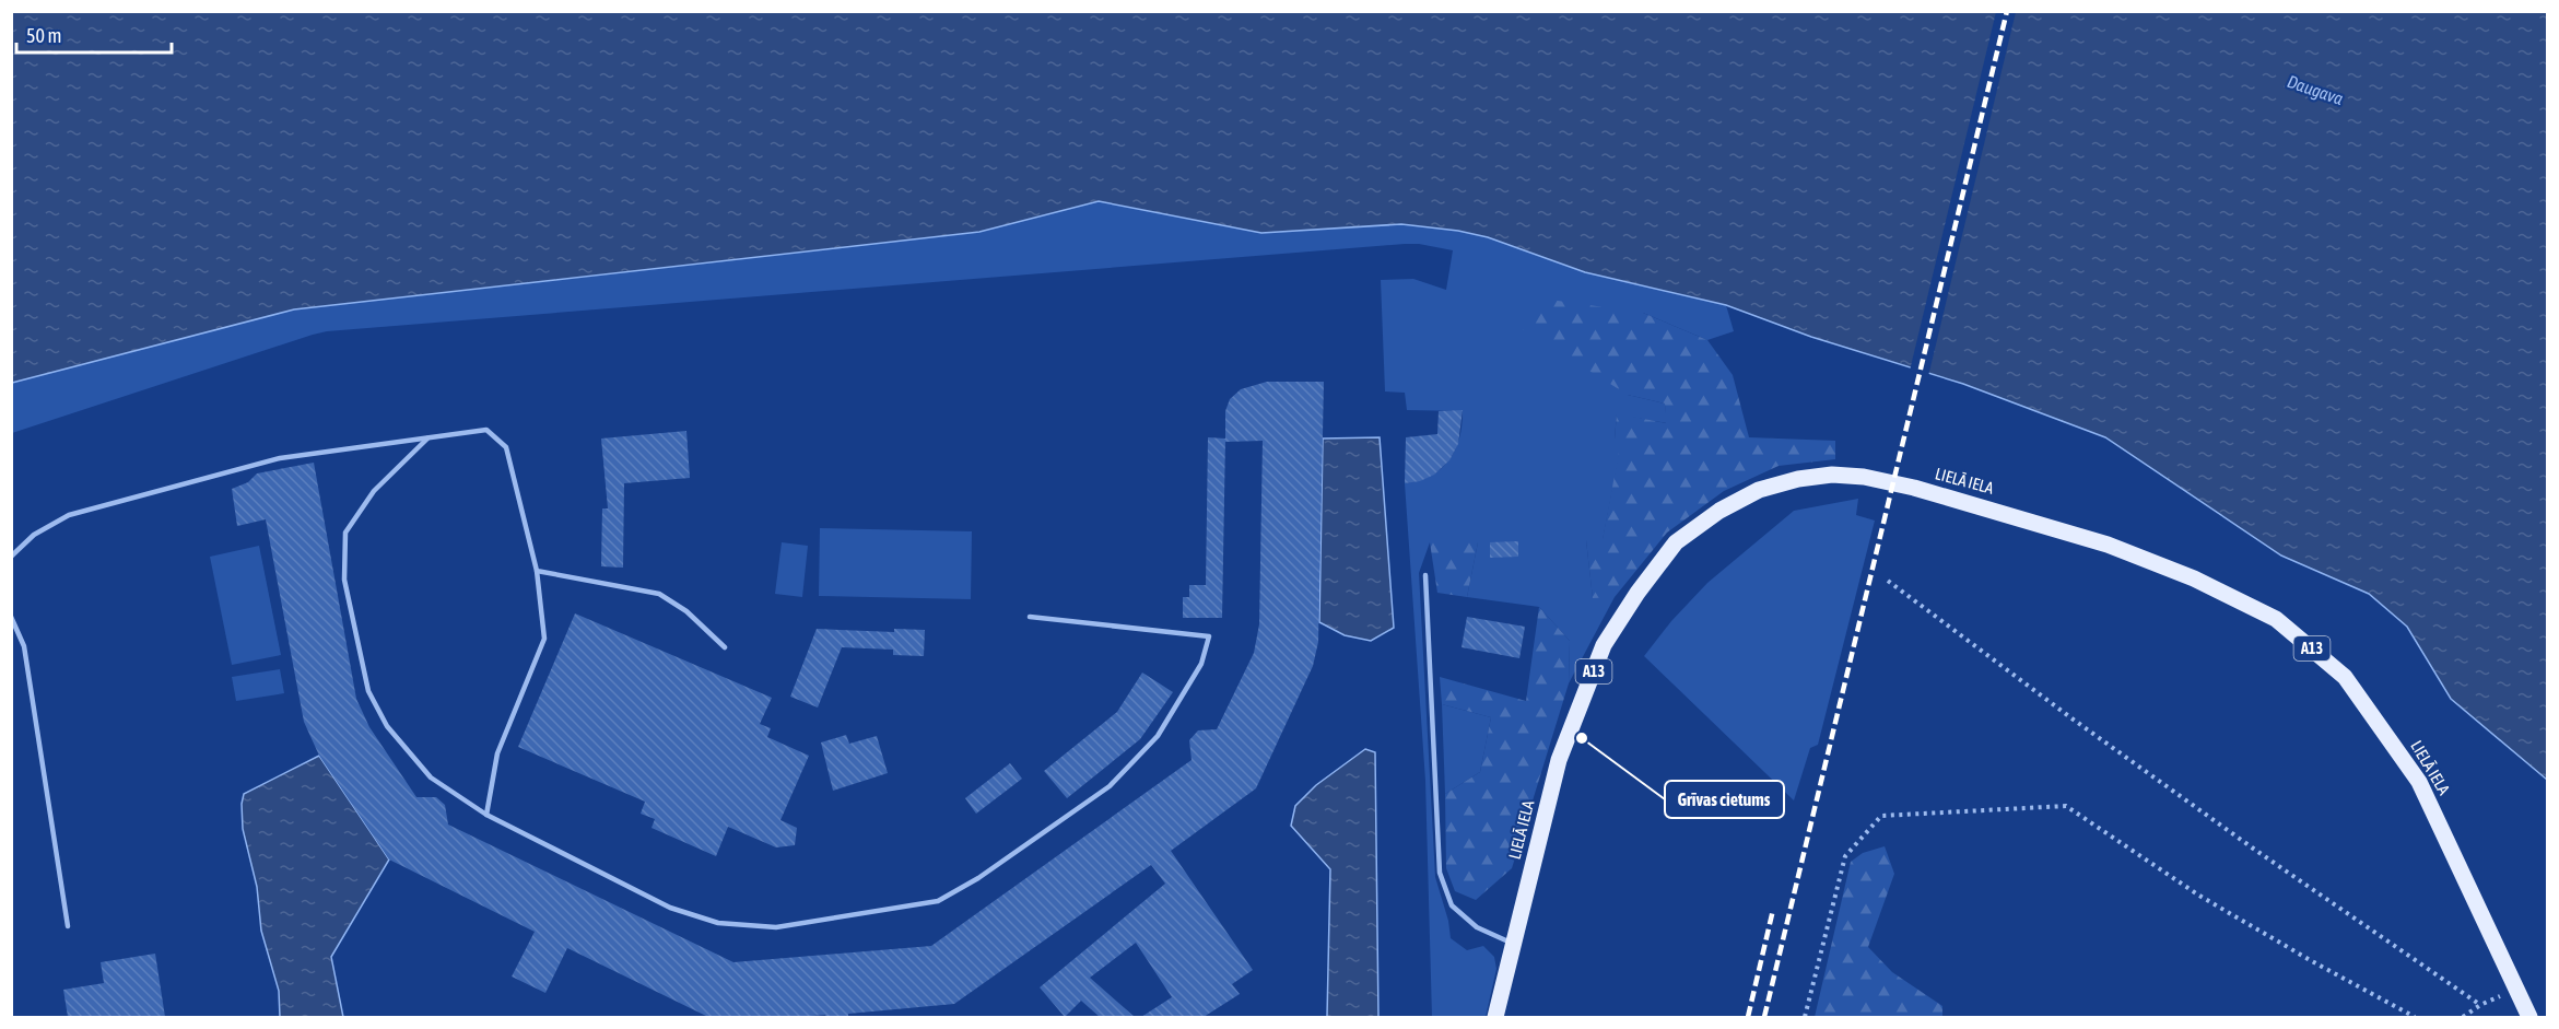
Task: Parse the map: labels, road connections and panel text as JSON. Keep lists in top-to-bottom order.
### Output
{
  "streets": {
    "main road": ["LIELĀ IELA", "A13"]
  },
  "water": ["Daugava"],
  "places": ["Grīvas cietums"],
  "scale_bar": "50 m"
}
